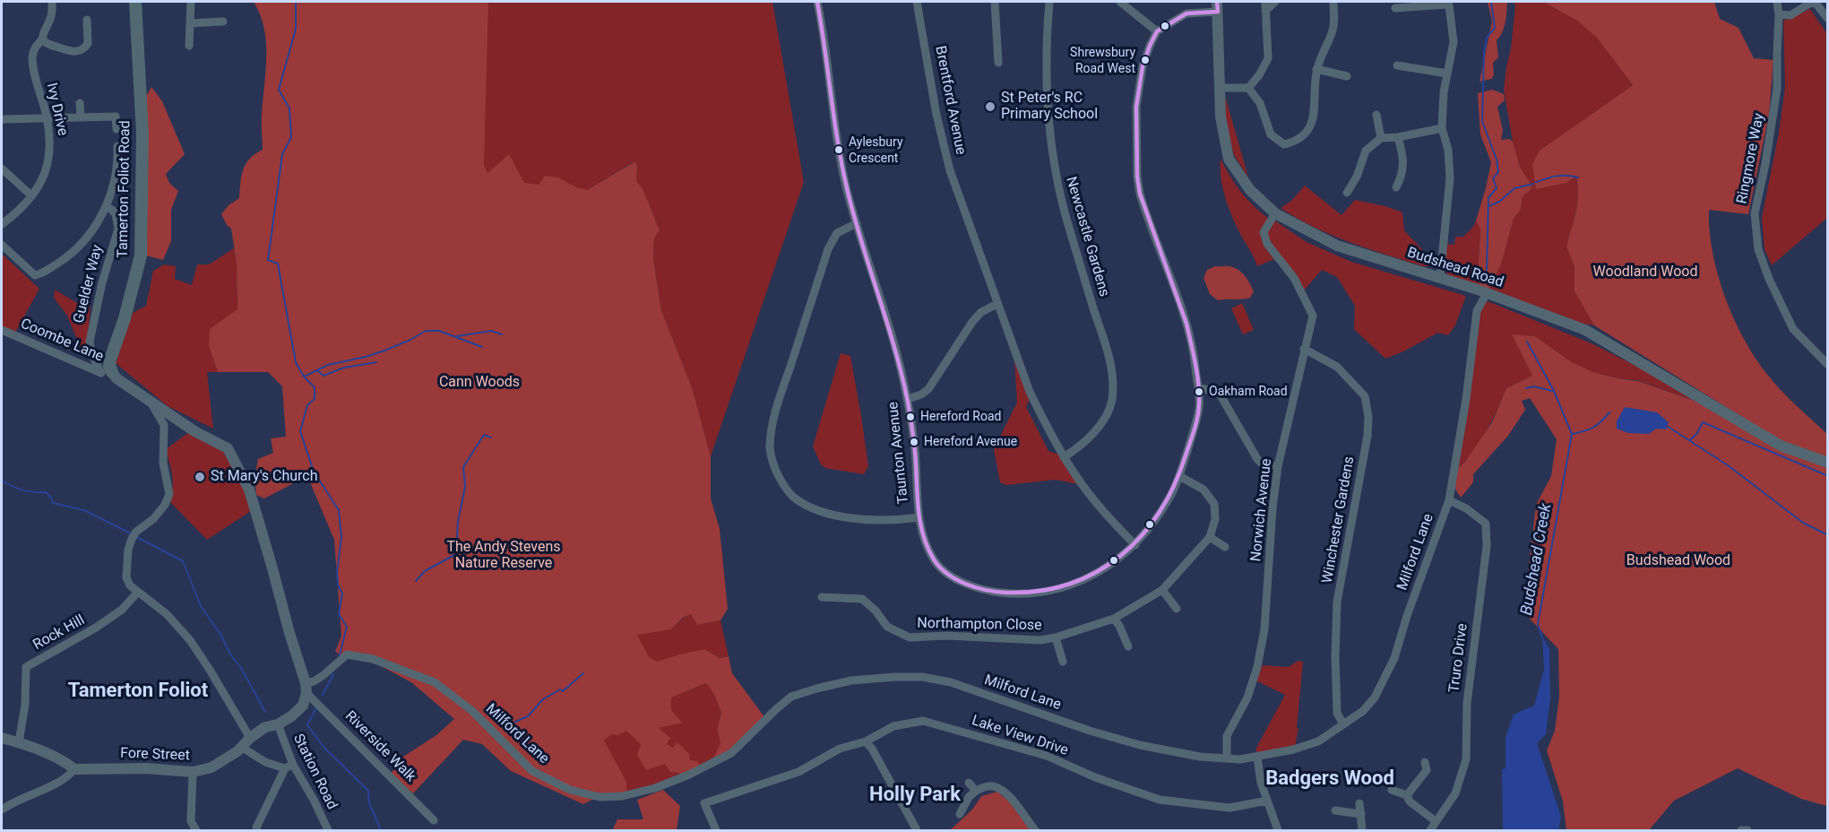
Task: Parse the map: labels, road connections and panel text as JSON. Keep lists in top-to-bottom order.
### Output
{
  "streets": {
    "main road": ["Tamerton Foliot Road"],
    "street": [
      "Brentford Avenue",
      "Ivy Drive",
      "Ringmore Way",
      "Newcastle Gardens",
      "Budshead Road",
      "Guelder Way",
      "Coombe Lane",
      "Taunton Avenue",
      "Norwich Avenue",
      "Winchester Gardens",
      "Milford Lane",
      "Northampton Close",
      "Rock Hill",
      "Truro Drive",
      "Lake View Drive",
      "Riverside Walk",
      "Fore Street",
      "Station Road"
    ]
  },
  "crossings": [
    ["Brentford Avenue", "Newcastle Gardens"],
    ["Brentford Avenue", "Taunton Avenue"],
    ["Tamerton Foliot Road", "Guelder Way"],
    ["Tamerton Foliot Road", "Coombe Lane"],
    ["Budshead Road", "Norwich Avenue"],
    ["Budshead Road", "Milford Lane"],
    ["Guelder Way", "Coombe Lane"],
    ["Norwich Avenue", "Winchester Gardens"],
    ["Norwich Avenue", "Milford Lane"],
    ["Winchester Gardens", "Milford Lane"],
    ["Milford Lane", "Truro Drive"],
    ["Milford Lane", "Riverside Walk"],
    ["Milford Lane", "Fore Street"],
    ["Riverside Walk", "Fore Street"],
    ["Fore Street", "Station Road"]
  ],
  "districts": ["Tamerton Foliot", "Badgers Wood", "Holly Park"],
  "water": ["Budshead Creek"],
  "parks": [
    "Woodland Wood",
    "Cann Woods",
    "The Andy Stevens Nature Reserve",
    "Budshead Wood"
  ],
  "places": [
    "Shrewsbury Road West",
    "St Peter's RC Primary School",
    "Aylesbury Crescent",
    "Oakham Road",
    "Hereford Road",
    "Hereford Avenue",
    "St Mary's Church"
  ]
}
